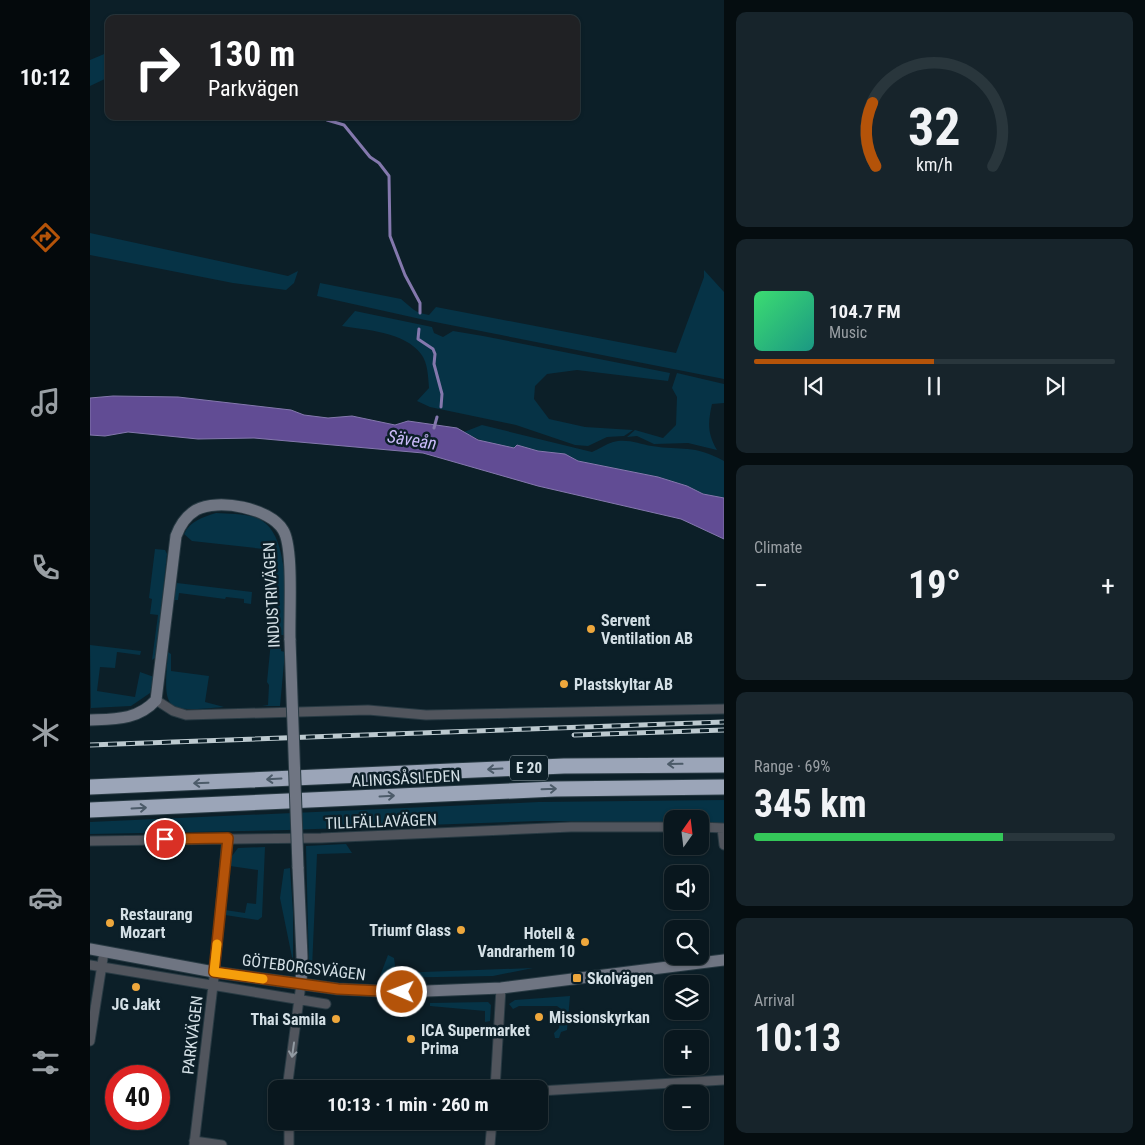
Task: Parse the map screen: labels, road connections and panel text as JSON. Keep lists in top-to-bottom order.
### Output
{
  "streets": {
    "highway": ["E 20", "ALINGSÅSLEDEN"],
    "street": [
      "INDUSTRIVÄGEN",
      "TILLFÄLLAVÄGEN",
      "GÖTEBORGSVÄGEN",
      "PARKVÄGEN"
    ]
  },
  "crossings": [
    ["INDUSTRIVÄGEN", "GÖTEBORGSVÄGEN"],
    ["TILLFÄLLAVÄGEN", "PARKVÄGEN"],
    ["GÖTEBORGSVÄGEN", "PARKVÄGEN"]
  ],
  "water": ["Säveån"],
  "places": {
    "other": [
      "Servent Ventilation AB",
      "Plastskyltar AB",
      "Restaurang Mozart",
      "Triumf Glass",
      "Hotell & Vandrarhem 10",
      "JG Jakt",
      "Missionskyrkan",
      "Thai Samila",
      "ICA Supermarket Prima"
    ],
    "transit": ["Skolvägen"]
  },
  "north": "top",
  "page": {
    "tabs": "10:12",
    "turn": ["130 m", "Parkvägen"],
    "song": ["104.7 FM", "Music"],
    "tile": [
      "Climate",
      ["Range · 69%", "345 km"],
      ["Arrival", "10:13"]
    ],
    "heat": ["−", "19°", "+"],
    "map_buttons": ["+", "−"],
    "limit": "40",
    "trip": "10:13 · 1 min · 260 m",
    "gauge": ["32", "km/h"]
  }
}
